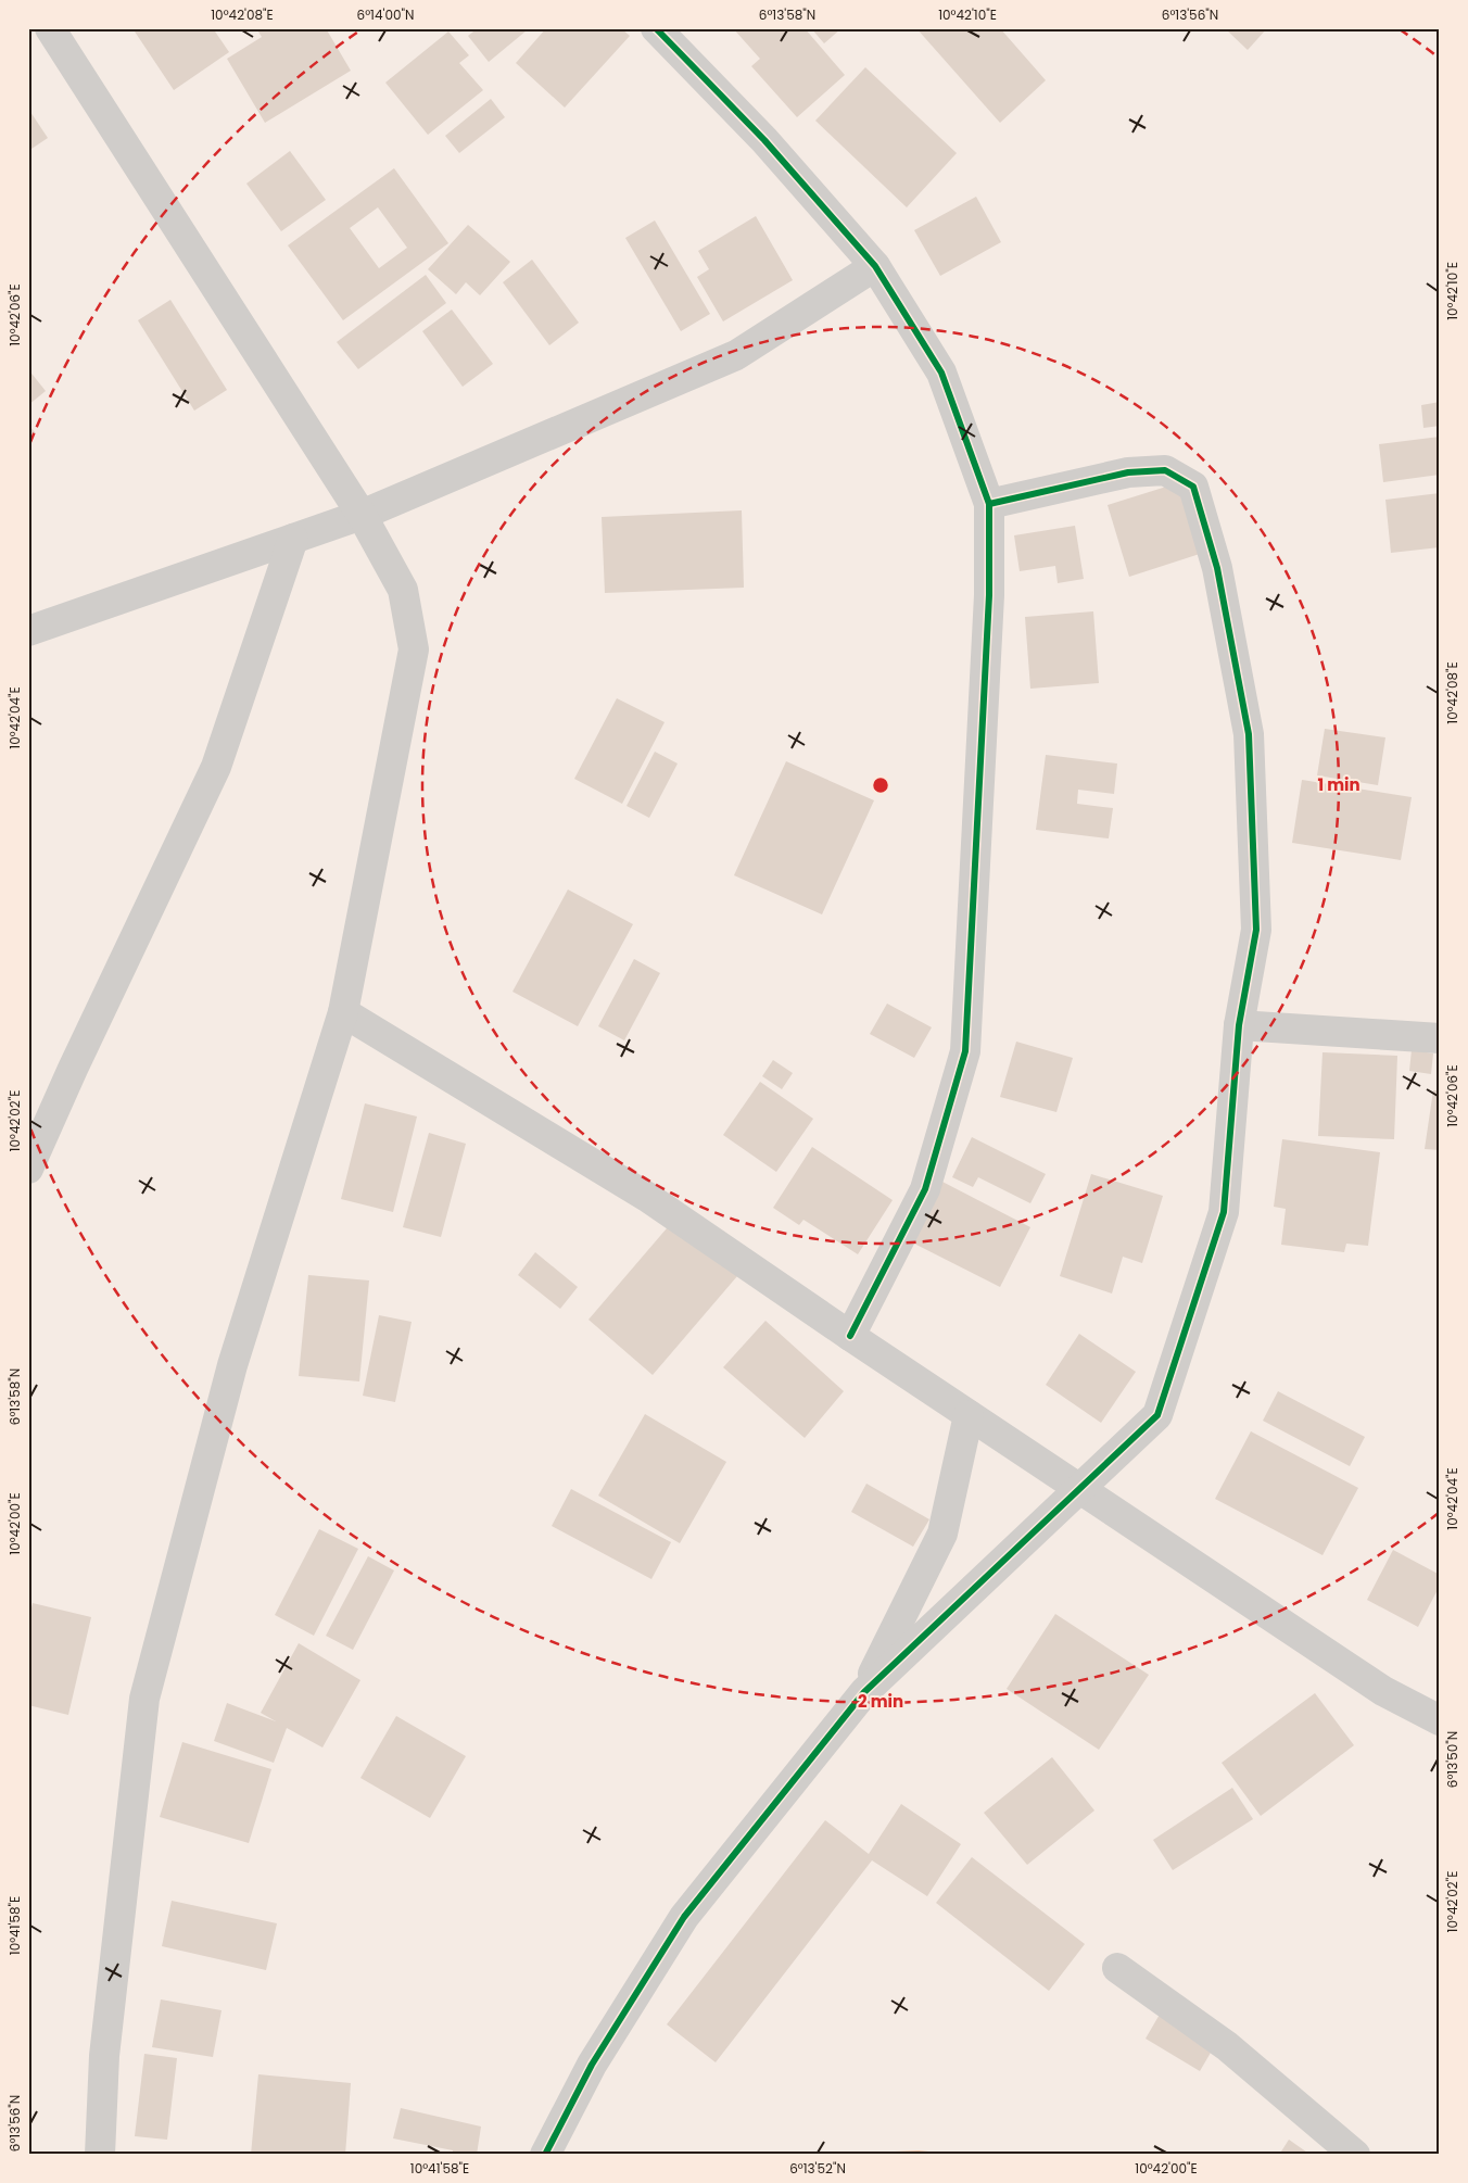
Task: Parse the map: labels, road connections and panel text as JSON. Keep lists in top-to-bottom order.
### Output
{
  "coordinates": [
    "10°42'08\"E",
    "6°14'00\"N",
    "6°13'58\"N",
    "10°42'10\"E",
    "6°13'56\"N",
    "10°42'06\"E",
    "10°42'04\"E",
    "10°42'02\"E",
    "10°42'00\"E",
    "6°13'50\"N",
    "10°41'58\"E",
    "6°13'52\"N"
  ],
  "rings": ["1 min", "2 min"]
}
